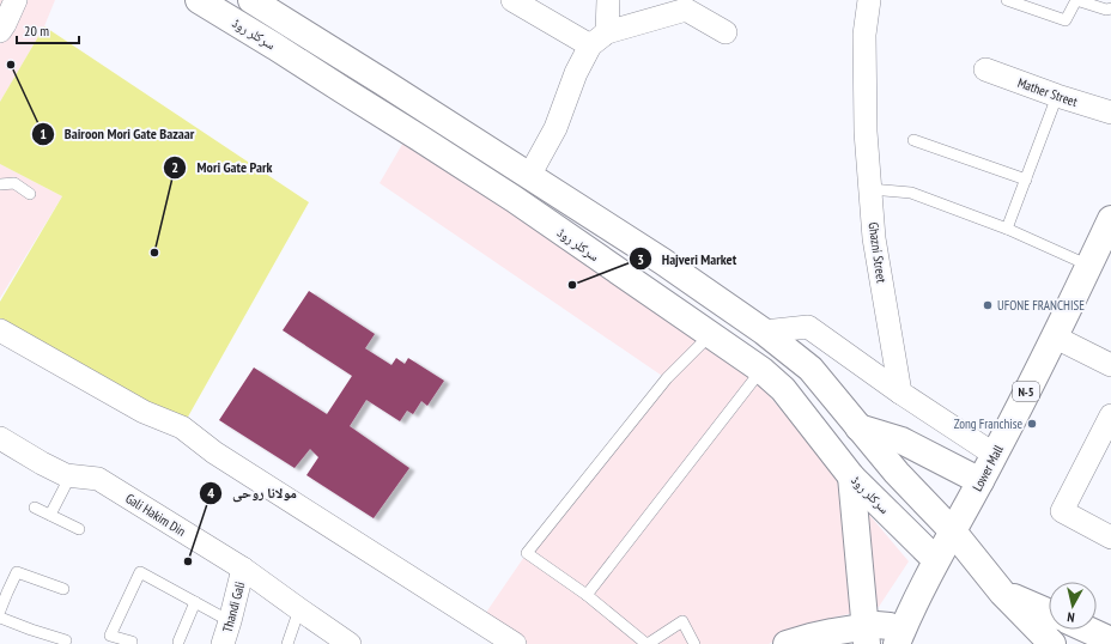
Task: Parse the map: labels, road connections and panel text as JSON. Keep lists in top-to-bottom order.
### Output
{
  "streets": {
    "main road": ["سرکلر روڈ", "N-5", "Lower Mall"],
    "street": [
      "Mather Street",
      "Ghazni Street",
      "Gali Hakim Din",
      "Thandi Gali"
    ]
  },
  "crossings": [
    ["سرکلر روڈ", "N-5"],
    ["سرکلر روڈ", "Lower Mall"],
    ["N-5", "Lower Mall"],
    ["Gali Hakim Din", "Thandi Gali"]
  ],
  "places": [
    "Bairoon Mori Gate Bazaar",
    "Mori Gate Park",
    "Hajveri Market",
    "UFONE FRANCHISE",
    "Zong Franchise",
    "مولانا روحی"
  ],
  "scale_bar": "20 m",
  "north": "bottom"
}
